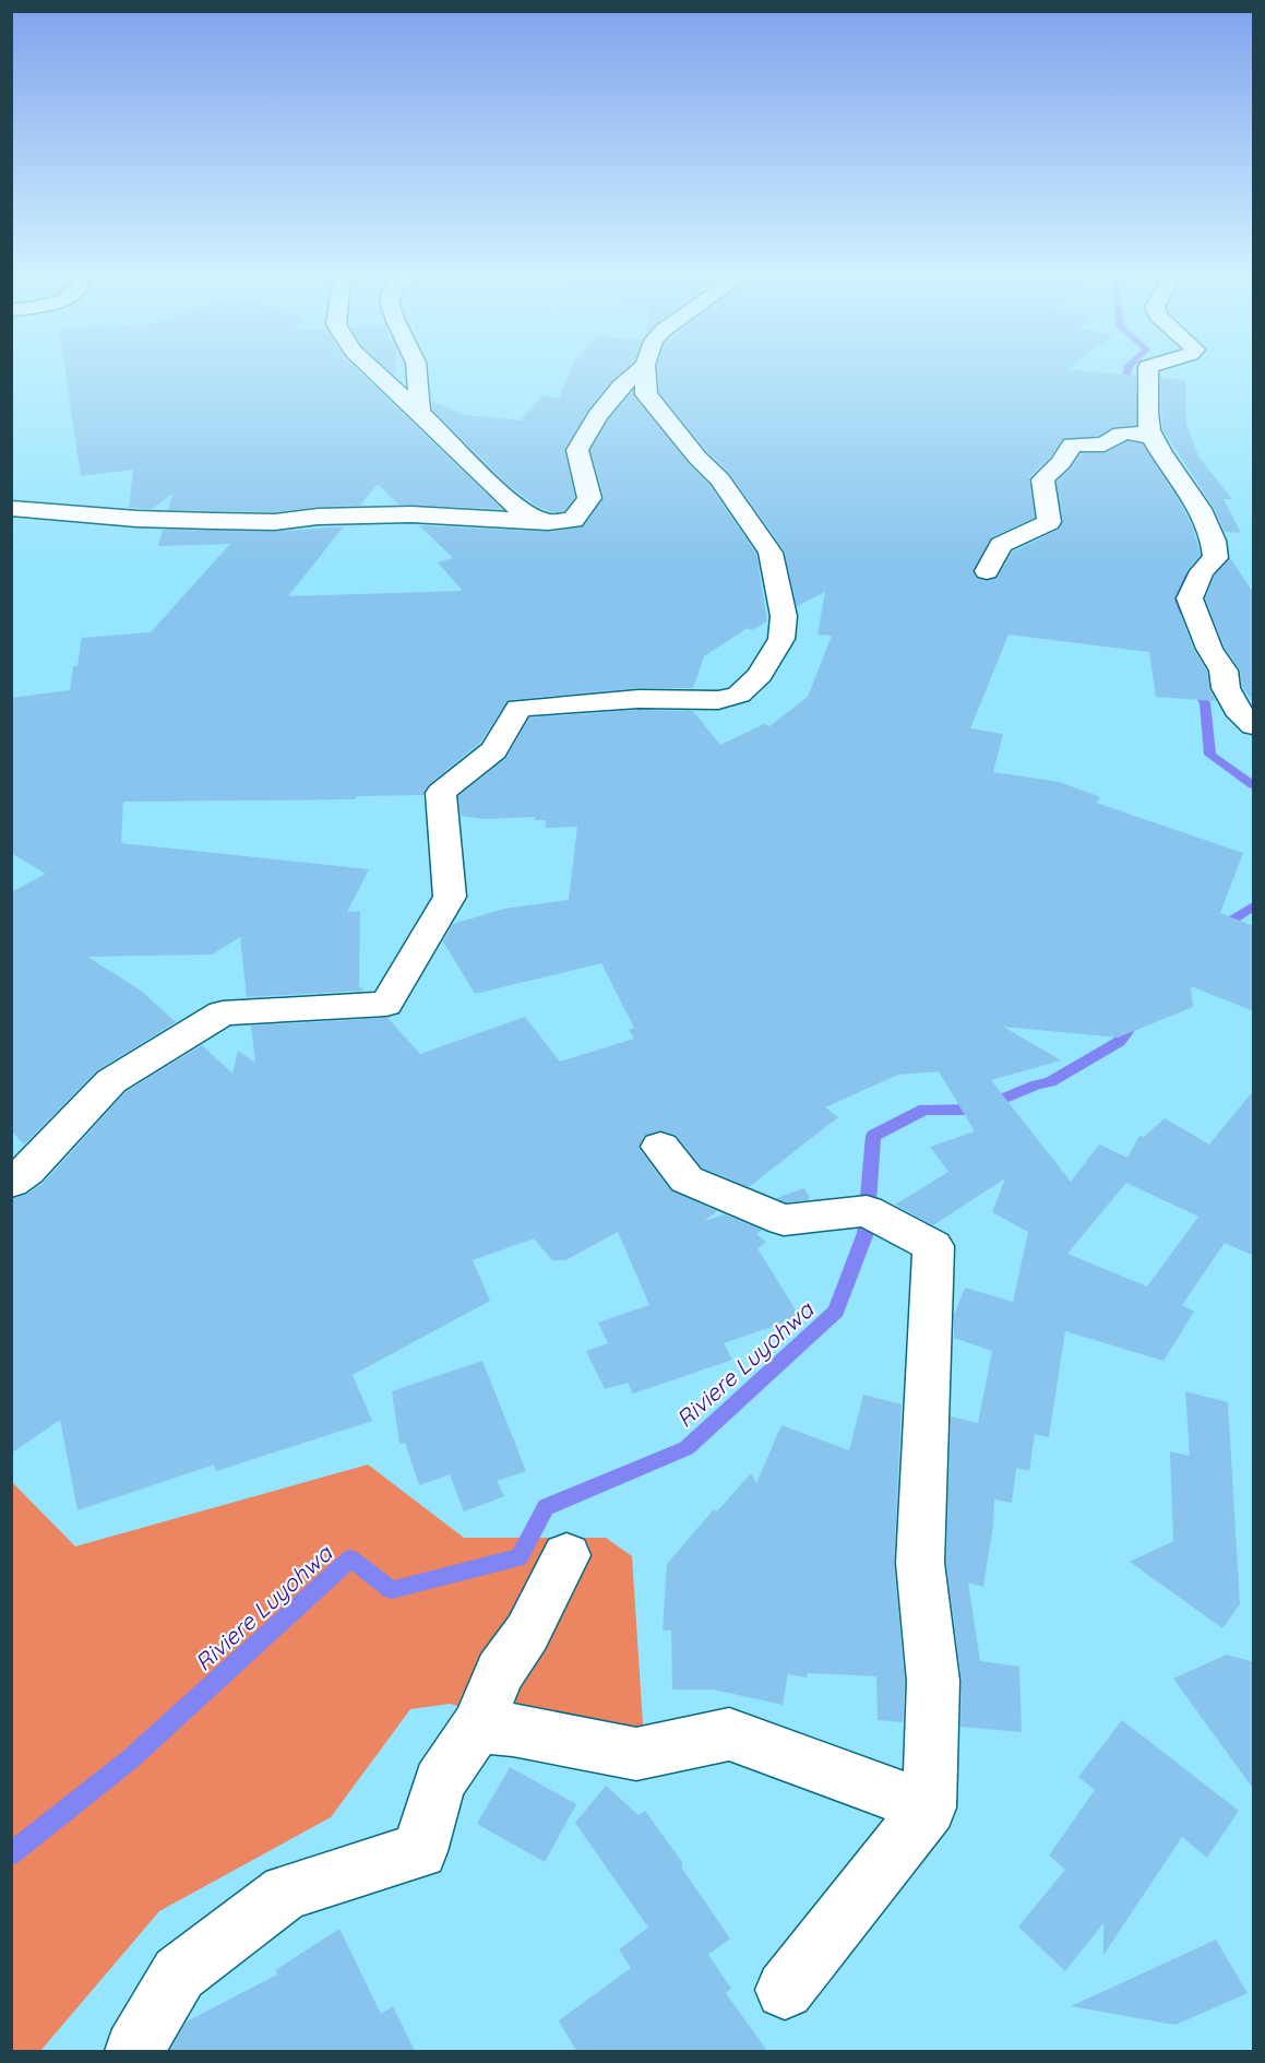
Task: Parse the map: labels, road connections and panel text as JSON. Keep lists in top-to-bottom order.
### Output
{
  "water": ["Riviere Luyohwa"]
}
